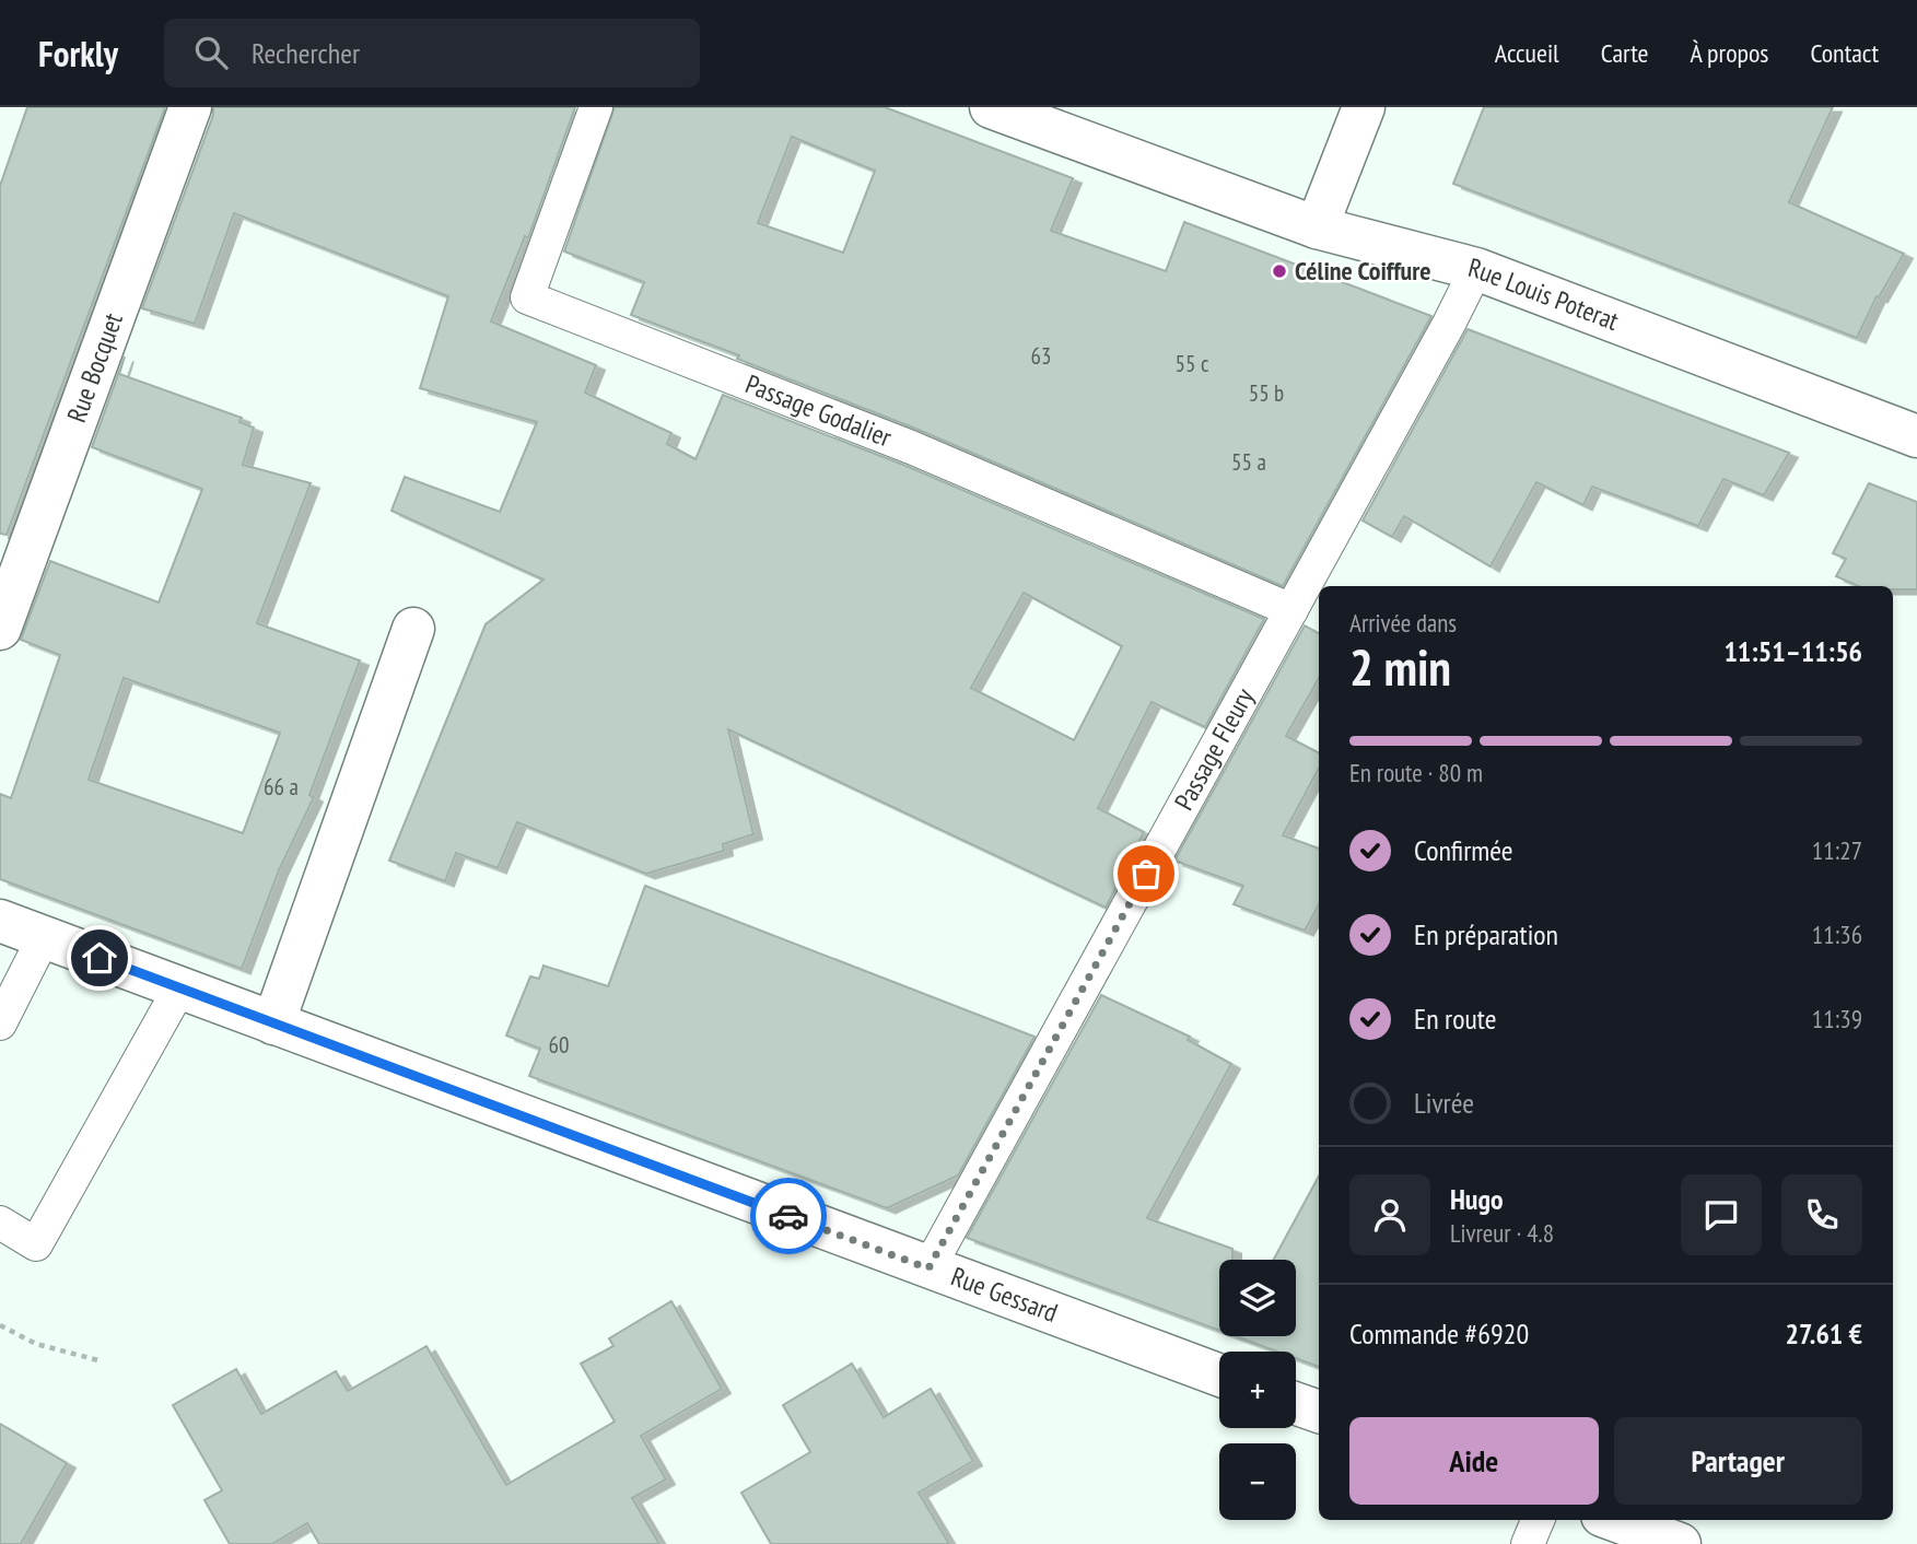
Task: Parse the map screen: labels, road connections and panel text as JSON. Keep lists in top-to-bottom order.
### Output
{
  "streets": {
    "street": ["Rue Louis Poterat", "Rue Bocquet", "Rue Gessard"],
    "lane": ["Passage Godalier", "Passage Fleury"]
  },
  "crossings": [
    ["Rue Louis Poterat", "Passage Fleury"],
    ["Passage Godalier", "Passage Fleury"],
    ["Passage Fleury", "Rue Gessard"]
  ],
  "places": ["Céline Coiffure"],
  "house_numbers": [
    "63",
    "55 c",
    "55 b",
    "55 a",
    "66 a",
    "60"
  ],
  "page": {
    "header": "Forkly",
    "search": "Rechercher",
    "nav": [
      "Accueil",
      "Carte",
      "À propos",
      "Contact"
    ],
    "heading": ["2 min", "Arrivée dans", "11:51–11:56"],
    "panel": [
      "Hugo",
      "Livreur · 4.8",
      "Commande #6920",
      "27.61 €"
    ],
    "bar": "En route · 80 m",
    "list": [
      ["Confirmée", "11:27"],
      ["En préparation", "11:36"],
      ["En route", "11:39"],
      "Livrée"
    ],
    "map_buttons": ["+", "−"],
    "buttons": ["Aide", "Partager"]
  }
}
